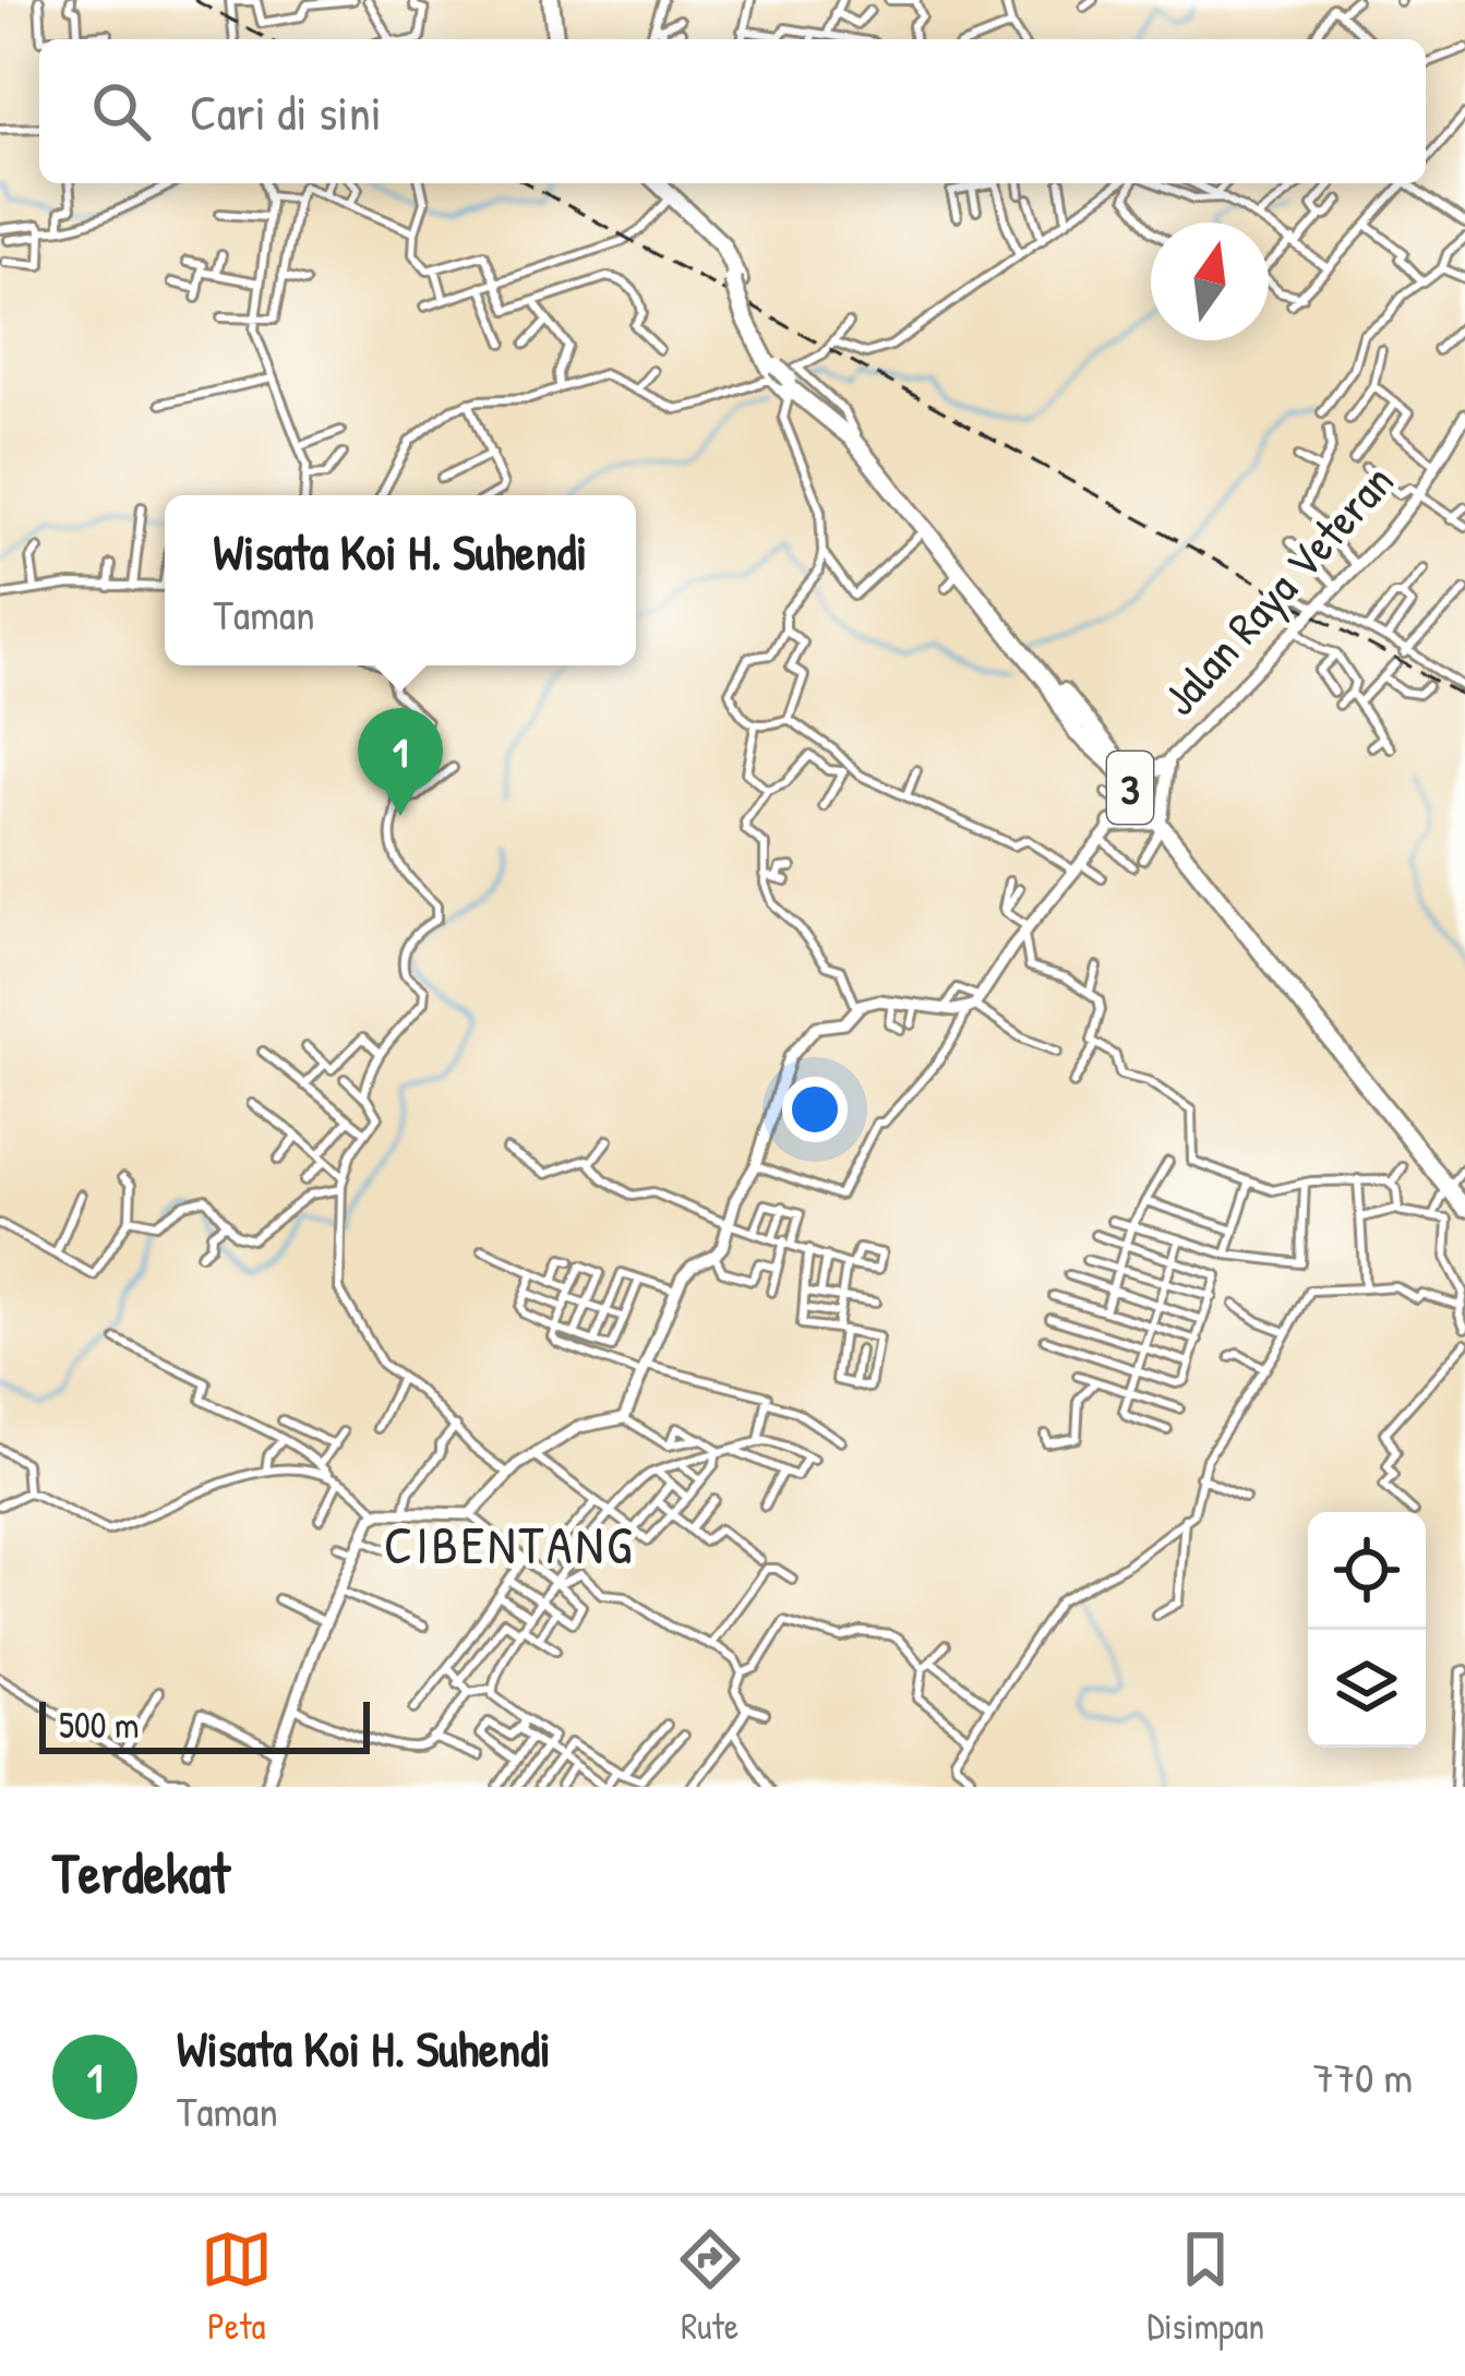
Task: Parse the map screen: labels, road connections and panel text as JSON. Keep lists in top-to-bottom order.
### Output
{
  "streets": {
    "main road": ["3"],
    "street": ["Jalan Raya Veteran"]
  },
  "crossings": [
    ["Jalan Raya Veteran", "3"]
  ],
  "districts": ["CIBENTANG"],
  "scale_bar": "500 m",
  "north": "top",
  "page": {
    "search": "Cari di sini",
    "popup": ["Wisata Koi H. Suhendi", "Taman"],
    "pins": "1",
    "scale": "500 m",
    "heading": "Terdekat",
    "list": [
      {
        "mark": "1",
        "name": "Wisata Koi H. Suhendi",
        "note": "Taman",
        "value": "770 m"
      }
    ],
    "nav": ["Peta", "Rute", "Disimpan"]
  }
}
